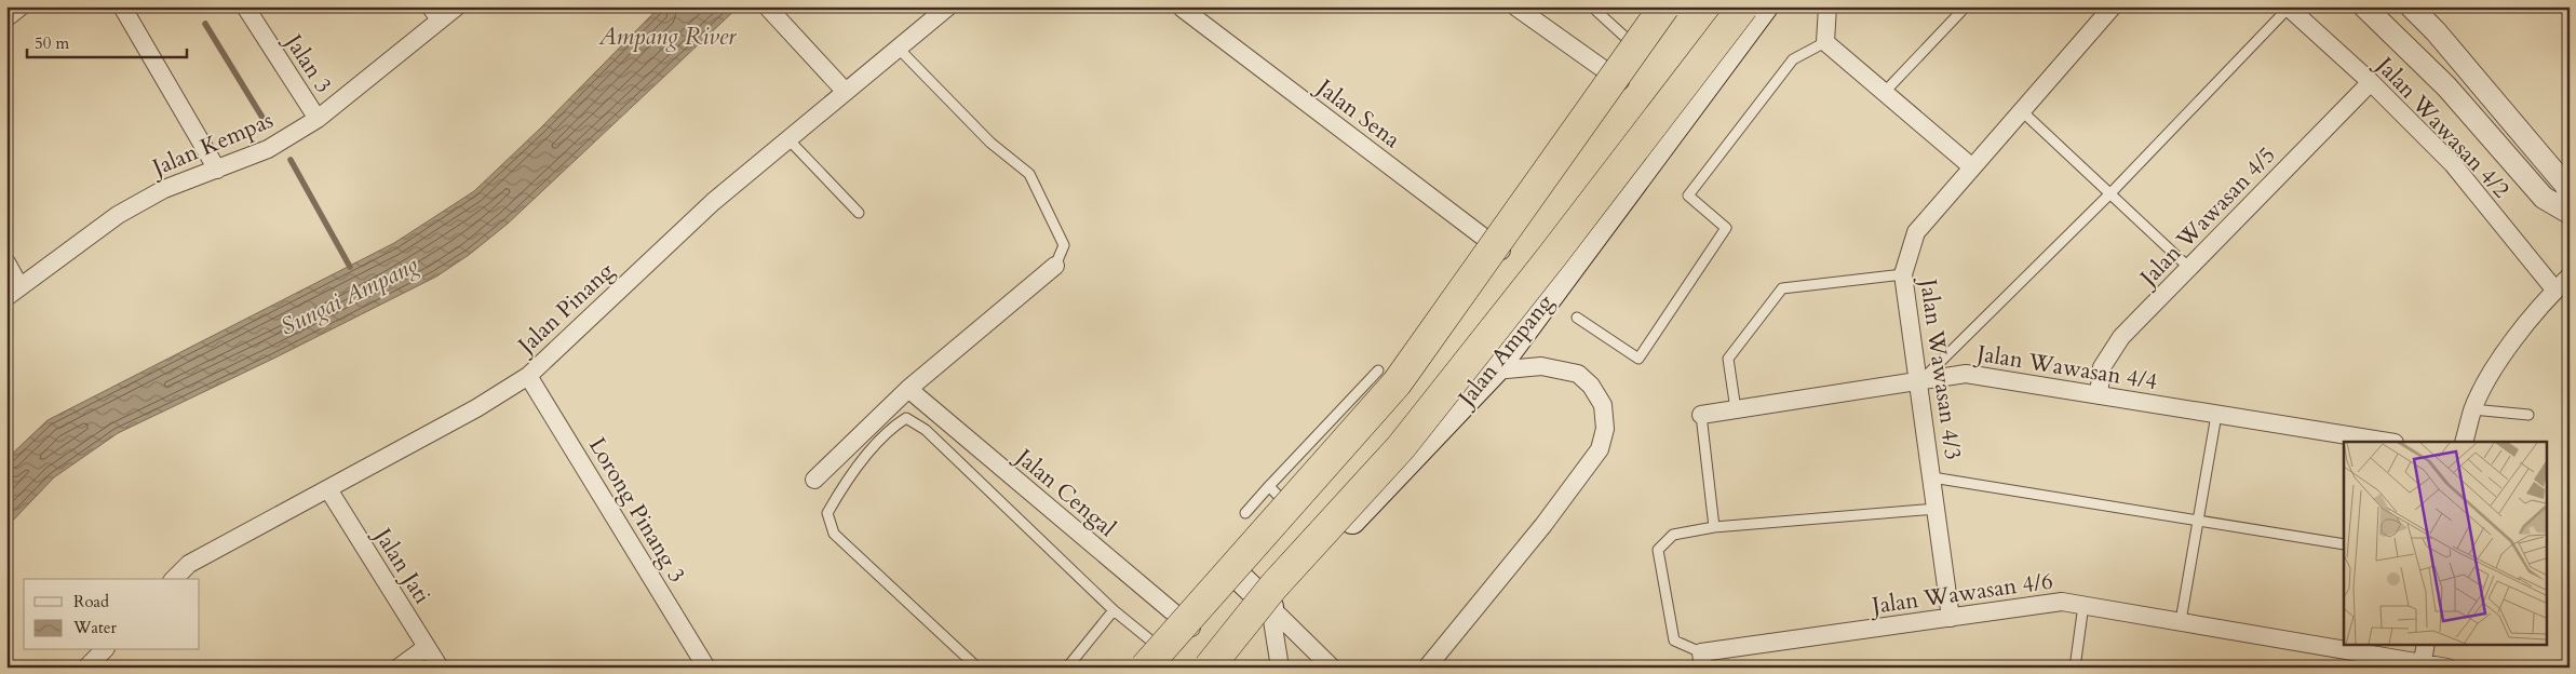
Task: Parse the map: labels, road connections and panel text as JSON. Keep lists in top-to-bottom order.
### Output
{
  "streets": {
    "main road": ["Jalan Ampang"],
    "street": [
      "Jalan 3",
      "Jalan Sena",
      "Jalan Wawasan 4/2",
      "Jalan Kempas",
      "Jalan Wawasan 4/5",
      "Jalan Pinang",
      "Jalan Wawasan 4/4",
      "Jalan Wawasan 4/3",
      "Jalan Cengal",
      "Lorong Pinang 3",
      "Jalan Jati",
      "Jalan Wawasan 4/6"
    ]
  },
  "crossings": [
    ["Jalan 3", "Jalan Kempas"],
    ["Jalan Wawasan 4/2", "Jalan Wawasan 4/5"],
    ["Jalan Wawasan 4/5", "Jalan Wawasan 4/4"],
    ["Jalan Pinang", "Lorong Pinang 3"],
    ["Jalan Pinang", "Jalan Jati"],
    ["Jalan Wawasan 4/4", "Jalan Wawasan 4/3"],
    ["Jalan Wawasan 4/3", "Jalan Wawasan 4/6"]
  ],
  "water": ["Ampang River", "Sungai Ampang"],
  "legend": ["Road", "Water"],
  "scale_bar": "50 m"
}
